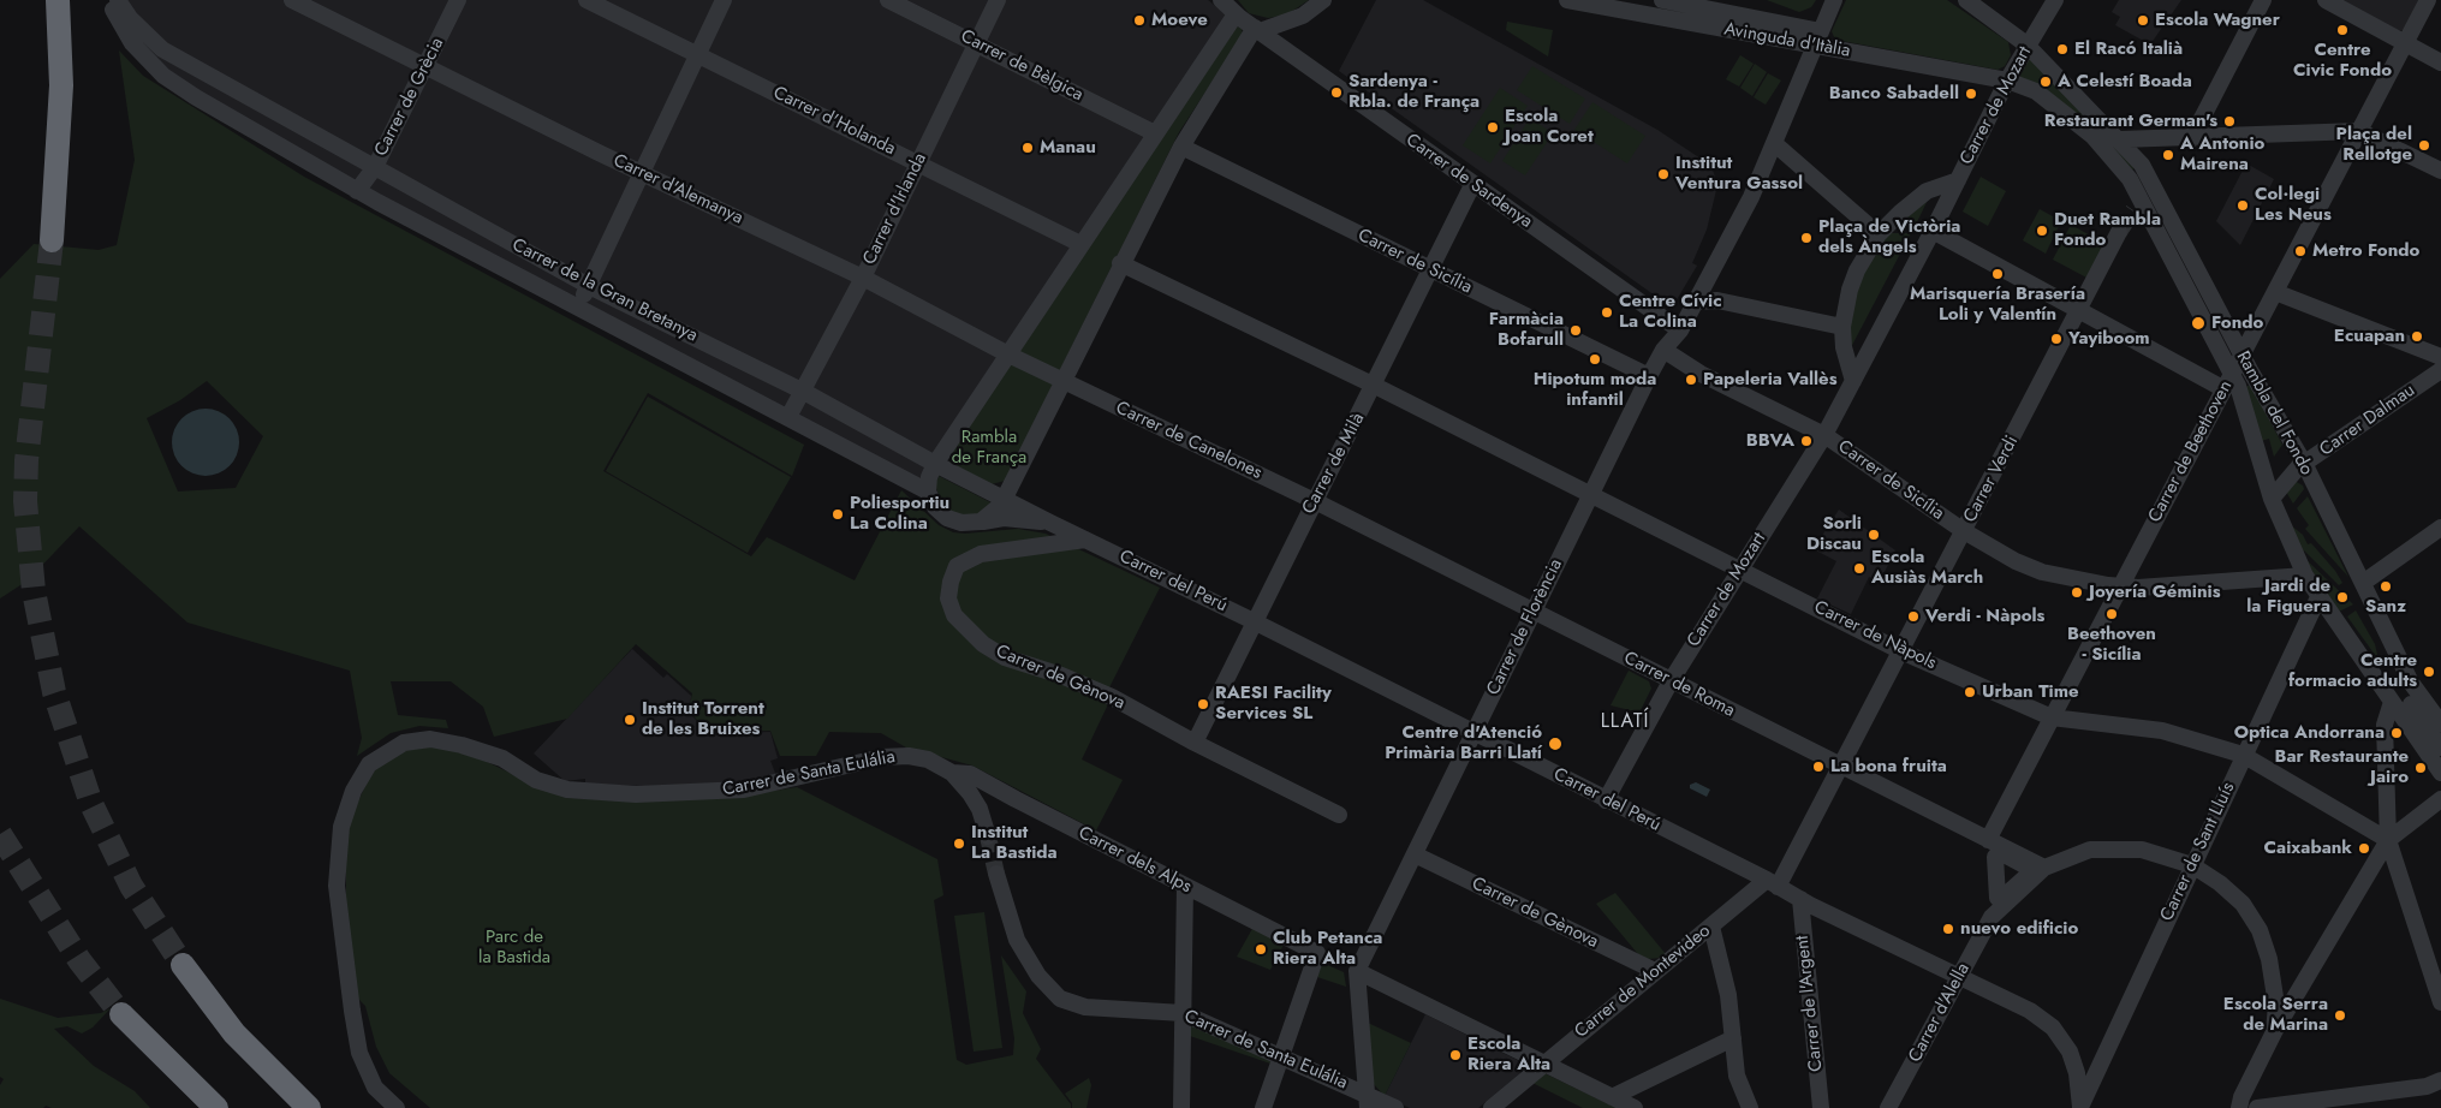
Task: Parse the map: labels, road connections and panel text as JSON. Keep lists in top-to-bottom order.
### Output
{
  "streets": {
    "street": [
      "Avinguda d'Itàlia",
      "Carrer de Bèlgica",
      "Carrer de Grècia",
      "Carrer de Mozart",
      "Carrer d'Holanda",
      "Carrer de Sardenya",
      "Carrer d'Alemanya",
      "Carrer d'Irlanda",
      "Carrer de Sicília",
      "Carrer de la Gran Bretanya",
      "Rambla del Fondo",
      "Carrer Dalmau",
      "Carrer de Canelones",
      "Carrer de Beethoven",
      "Carrer de Milà",
      "Carrer Verdi",
      "Carrer del Perú",
      "Carrer de Florència",
      "Carrer de Nàpols",
      "Carrer de Gènova",
      "Carrer de Roma",
      "Carrer de Santa Eulália",
      "Carrer de Sant Lluís",
      "Carrer dels Alps",
      "Carrer de Montevideo",
      "Carrer de l'Argent",
      "Carrer d'Alella"
    ]
  },
  "crossings": [
    ["Avinguda d'Itàlia", "Carrer de Mozart"],
    ["Avinguda d'Itàlia", "Rambla del Fondo"],
    ["Avinguda d'Itàlia", "Carrer de Florència"],
    ["Carrer de Bèlgica", "Carrer d'Irlanda"],
    ["Carrer de Grècia", "Carrer d'Alemanya"],
    ["Carrer de Grècia", "Carrer de la Gran Bretanya"],
    ["Carrer de Mozart", "Carrer de Sicília"],
    ["Carrer de Mozart", "Rambla del Fondo"],
    ["Carrer de Mozart", "Carrer del Perú"],
    ["Carrer de Mozart", "Carrer de Nàpols"],
    ["Carrer de Mozart", "Carrer de Roma"],
    ["Carrer d'Holanda", "Carrer d'Irlanda"],
    ["Carrer de Sardenya", "Carrer de Milà"],
    ["Carrer de Sardenya", "Carrer de Florència"],
    ["Carrer d'Alemanya", "Carrer d'Irlanda"],
    ["Carrer d'Alemanya", "Carrer de Canelones"],
    ["Carrer d'Irlanda", "Carrer de la Gran Bretanya"],
    ["Carrer de Sicília", "Rambla del Fondo"],
    ["Carrer de Sicília", "Carrer de Beethoven"],
    ["Carrer de Sicília", "Carrer de Milà"],
    ["Carrer de Sicília", "Carrer Verdi"],
    ["Carrer de Sicília", "Carrer de Florència"],
    ["Carrer de la Gran Bretanya", "Carrer del Perú"],
    ["Rambla del Fondo", "Carrer Dalmau"],
    ["Rambla del Fondo", "Carrer de Beethoven"],
    ["Rambla del Fondo", "Carrer Verdi"],
    ["Rambla del Fondo", "Carrer de Sant Lluís"],
    ["Carrer de Canelones", "Carrer de Milà"],
    ["Carrer de Canelones", "Carrer de Roma"],
    ["Carrer de Beethoven", "Carrer de Nàpols"],
    ["Carrer de Beethoven", "Carrer de Roma"],
    ["Carrer de Beethoven", "Carrer d'Alella"],
    ["Carrer de Milà", "Carrer del Perú"],
    ["Carrer de Milà", "Carrer de Nàpols"],
    ["Carrer de Milà", "Carrer de Gènova"],
    ["Carrer de Milà", "Carrer de Roma"],
    ["Carrer Verdi", "Carrer del Perú"],
    ["Carrer Verdi", "Carrer de Nàpols"],
    ["Carrer Verdi", "Carrer de Roma"],
    ["Carrer Verdi", "Carrer de Montevideo"],
    ["Carrer del Perú", "Carrer de Florència"],
    ["Carrer del Perú", "Carrer de Gènova"],
    ["Carrer del Perú", "Carrer de Sant Lluís"],
    ["Carrer del Perú", "Carrer de Montevideo"],
    ["Carrer del Perú", "Carrer de l'Argent"],
    ["Carrer del Perú", "Carrer d'Alella"],
    ["Carrer de Florència", "Carrer de Nàpols"],
    ["Carrer de Florència", "Carrer de Gènova"],
    ["Carrer de Florència", "Carrer de Roma"],
    ["Carrer de Nàpols", "Carrer de Sant Lluís"],
    ["Carrer de Gènova", "Carrer de Montevideo"],
    ["Carrer de Roma", "Carrer d'Alella"],
    ["Carrer de Santa Eulália", "Carrer dels Alps"],
    ["Carrer de Sant Lluís", "Carrer d'Alella"]
  ],
  "districts": ["LLATÍ"],
  "parks": ["Rambla de França", "Parc de la Bastida"],
  "places": [
    "Moeve",
    "Escola Wagner",
    "Centre Civic Fondo",
    "El Racó Italià",
    "A Celestí Boada",
    "Sardenya - Rbla. de França",
    "Banco Sabadell",
    "Restaurant German's",
    "Escola Joan Coret",
    "Plaça del Rellotge",
    "Manau",
    "A Antonio Mairena",
    "Institut Ventura Gassol",
    "Col·legi Les Neus",
    "Duet Rambla Fondo",
    "Plaça de Victòria dels Àngels",
    "Metro Fondo",
    "Marisquería Brasería Loli y Valentín",
    "Centre Cívic La Colina",
    "Fondo",
    "Farmàcia Bofarull",
    "Ecuapan",
    "Yayiboom",
    "Hipotum moda infantil",
    "Papeleria Vallès",
    "BBVA",
    "Poliesportiu La Colina",
    "Sorli Discau",
    "Escola Ausiàs March",
    "Sanz",
    "Joyería Géminis",
    "Jardi de la Figuera",
    "Beethoven - Sicília",
    "Verdi - Nàpols",
    "Centre formacio adults",
    "Urban Time",
    "RAESI Facility Services SL",
    "Institut Torrent de les Bruixes",
    "Optica Andorrana",
    "Centre d'Atenció Primària Barri Llatí",
    "La bona fruita",
    "Bar Restaurante Jairo",
    "Institut La Bastida",
    "Caixabank",
    "nuevo edificio",
    "Club Petanca Riera Alta",
    "Escola Serra de Marina",
    "Escola Riera Alta"
  ]
}
